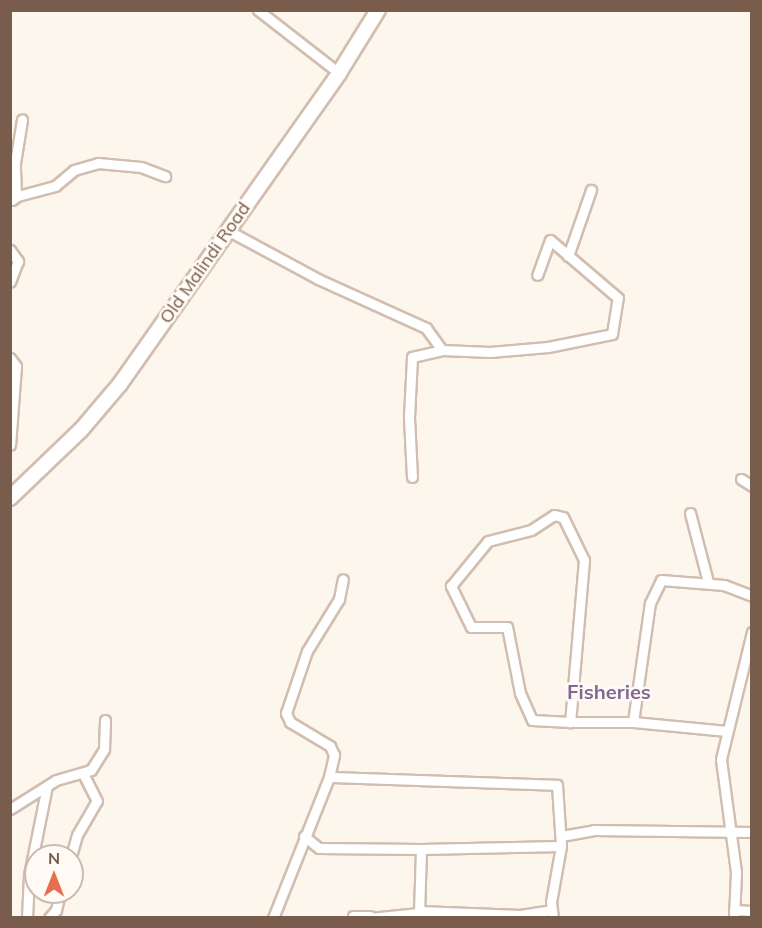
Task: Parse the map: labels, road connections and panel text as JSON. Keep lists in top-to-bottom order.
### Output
{
  "streets": {
    "main road": ["Old Malindi Road"]
  },
  "districts": ["Fisheries"],
  "north": "top"
}
